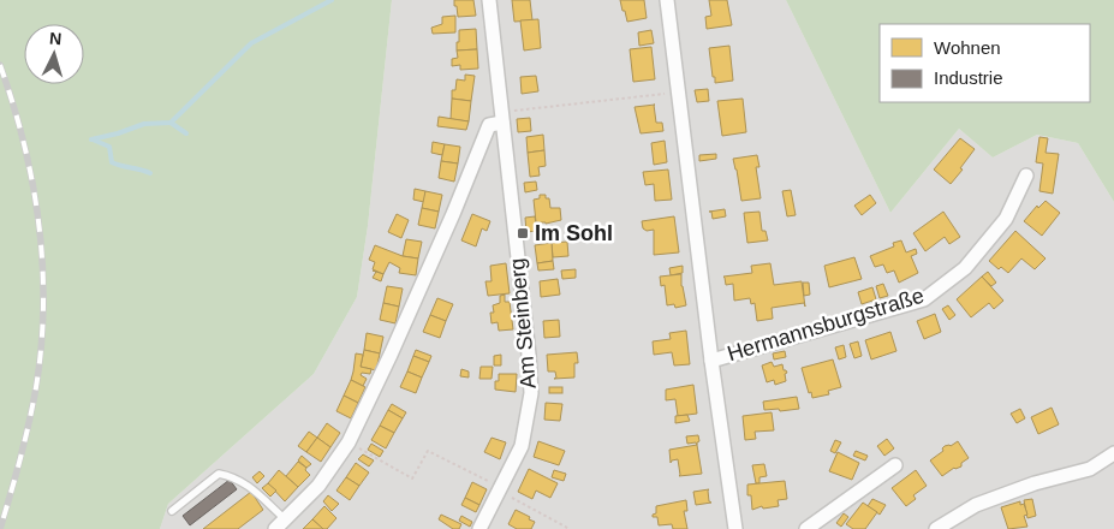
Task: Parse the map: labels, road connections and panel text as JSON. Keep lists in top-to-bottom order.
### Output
{
  "streets": {
    "street": ["Am Steinberg", "Hermannsburgstraße"]
  },
  "places": {
    "transit": ["Im Sohl"]
  },
  "legend": ["Wohnen", "Industrie"],
  "north": "top"
}
